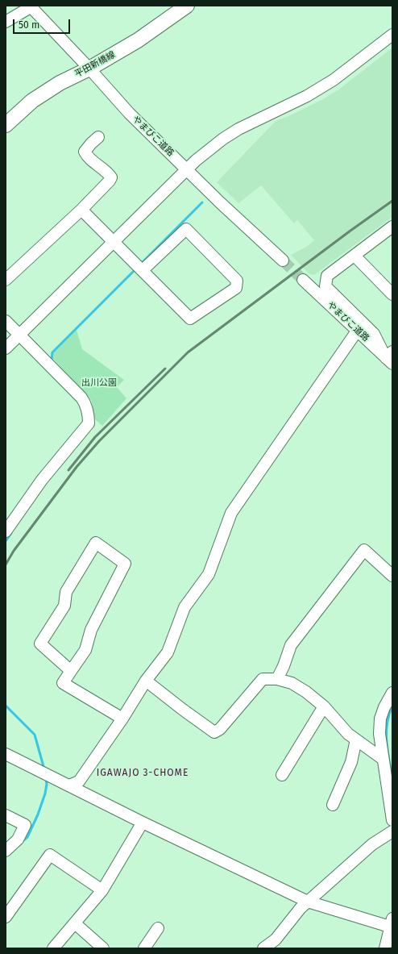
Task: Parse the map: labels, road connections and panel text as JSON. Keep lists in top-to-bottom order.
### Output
{
  "streets": {
    "main road": ["平田新橋線"],
    "street": ["やまびこ道路"]
  },
  "crossings": [
    ["平田新橋線", "やまびこ道路"]
  ],
  "districts": ["IGAWAJO 3-CHOME"],
  "parks": ["出川公園"],
  "scale_bar": "50 m"
}
